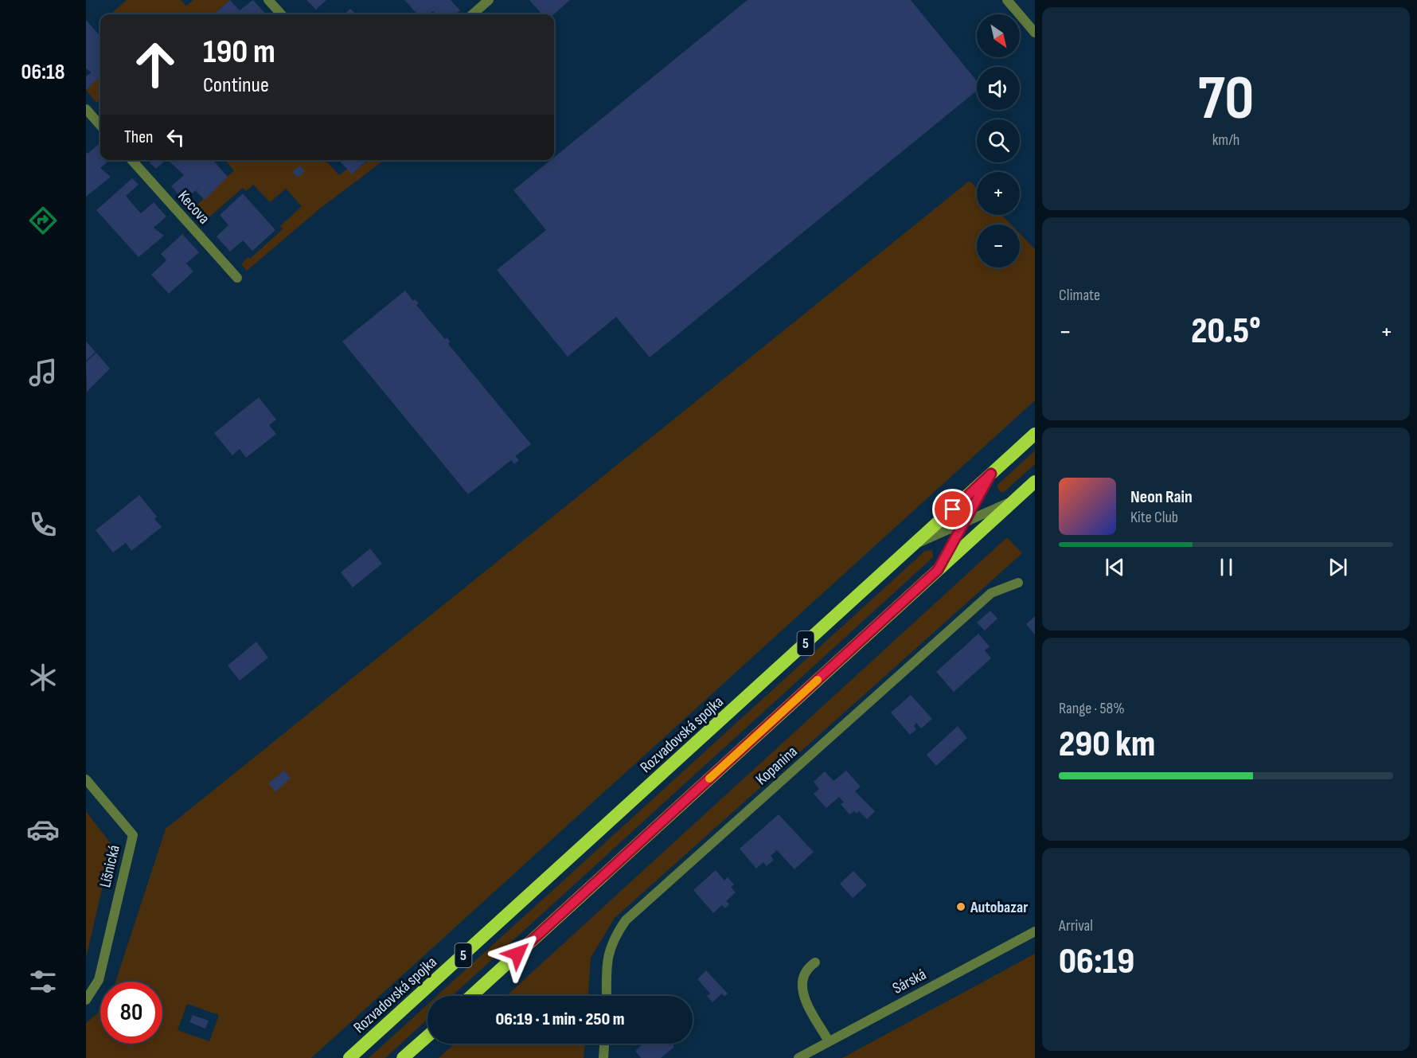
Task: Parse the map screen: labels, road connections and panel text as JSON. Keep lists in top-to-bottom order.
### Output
{
  "streets": {
    "highway": ["5", "Rozvadovská spojka"],
    "street": [
      "Kecova",
      "Kopanina",
      "Líšnická",
      "Sárská"
    ]
  },
  "crossings": [
    ["5", "Rozvadovská spojka"]
  ],
  "places": ["Autobazar"],
  "north": "bottom right",
  "page": {
    "tabs": "06:18",
    "tile": [
      ["70", "km/h"],
      "Climate",
      ["Range · 58%", "290 km"],
      ["Arrival", "06:19"]
    ],
    "map_buttons": ["+", "−"],
    "turn": ["190 m", "Continue"],
    "then": "Then",
    "heat": ["−", "20.5°", "+"],
    "song": ["Neon Rain", "Kite Club"],
    "limit": "80",
    "trip": "06:19 · 1 min · 250 m"
  }
}
